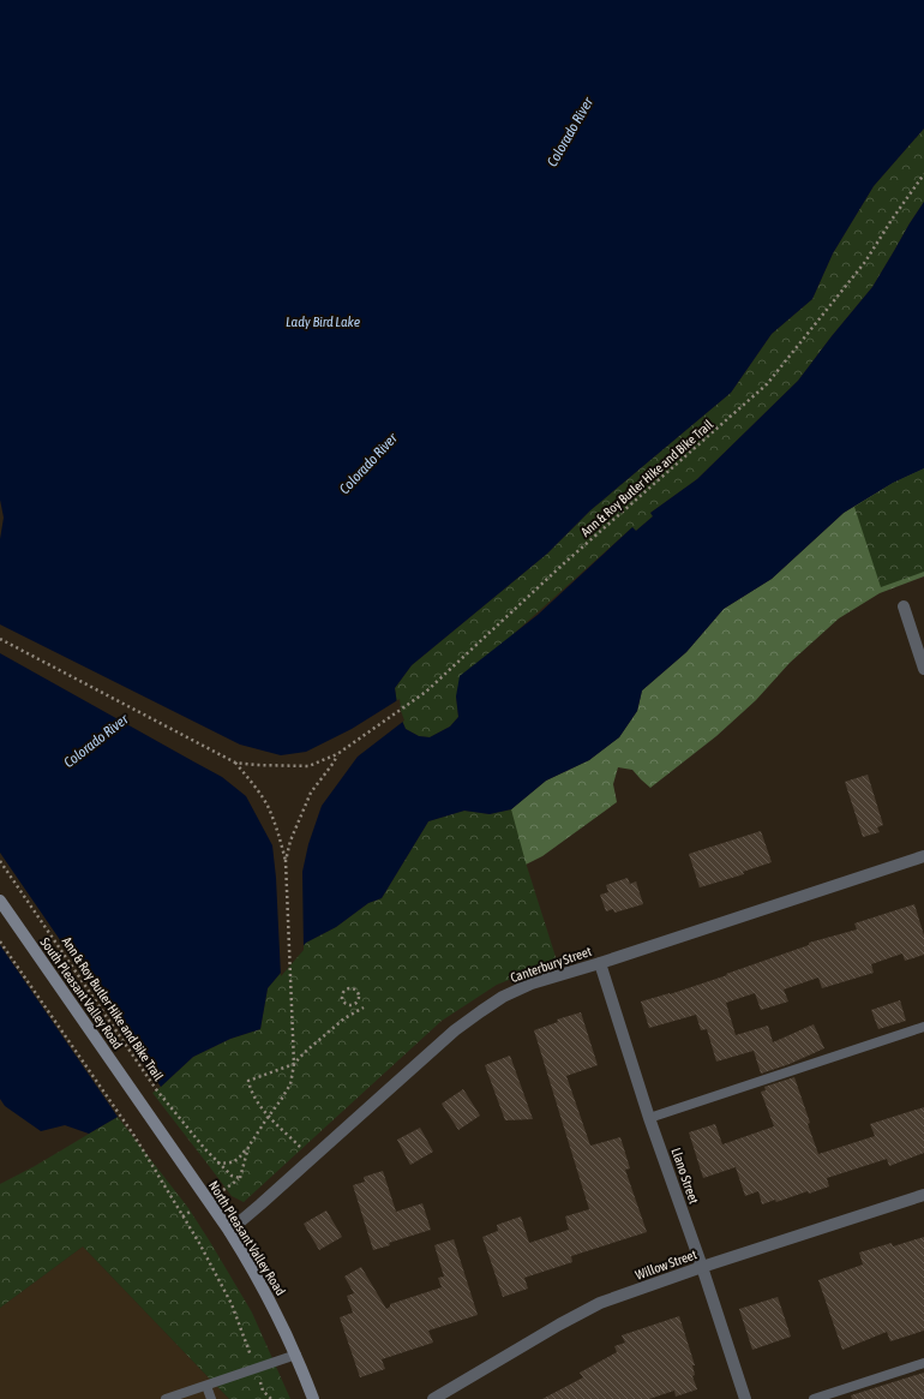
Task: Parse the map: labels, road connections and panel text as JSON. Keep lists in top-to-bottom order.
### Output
{
  "streets": {
    "main road": ["South Pleasant Valley Road", "North Pleasant Valley Road"],
    "street": ["Canterbury Street", "Llano Street", "Willow Street"],
    "path": ["Ann & Roy Butler Hike and Bike Trail"]
  },
  "crossings": [
    ["Canterbury Street", "Llano Street"],
    ["Canterbury Street", "North Pleasant Valley Road"],
    ["South Pleasant Valley Road", "North Pleasant Valley Road"],
    ["Llano Street", "Willow Street"]
  ],
  "water": ["Colorado River", "Lady Bird Lake"]
}
